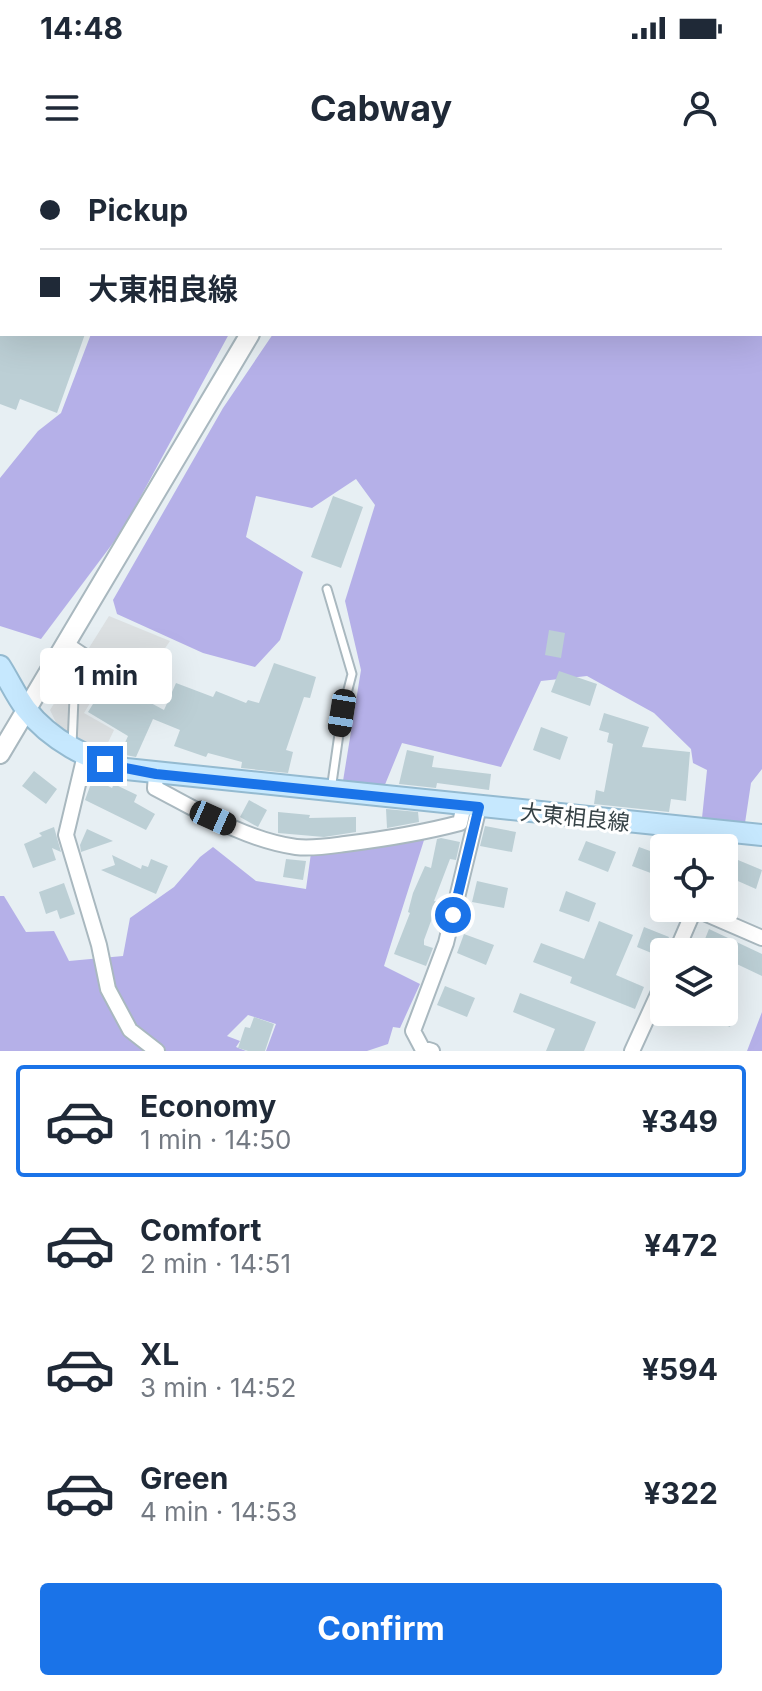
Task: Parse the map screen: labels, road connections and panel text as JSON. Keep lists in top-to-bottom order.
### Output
{
  "streets": {
    "main road": ["大東相良線"]
  },
  "page": {
    "status": "14:48",
    "header": "Cabway",
    "banner": ["Pickup", "大東相良線"],
    "bubble": "1 min",
    "list": [
      {
        "name": "Economy",
        "note": "1 min · 14:50",
        "value": "¥349"
      },
      {
        "name": "Comfort",
        "note": "2 min · 14:51",
        "value": "¥472"
      },
      {
        "name": "XL",
        "note": "3 min · 14:52",
        "value": "¥594"
      },
      {
        "name": "Green",
        "note": "4 min · 14:53",
        "value": "¥322"
      }
    ],
    "buttons": "Confirm"
  }
}
